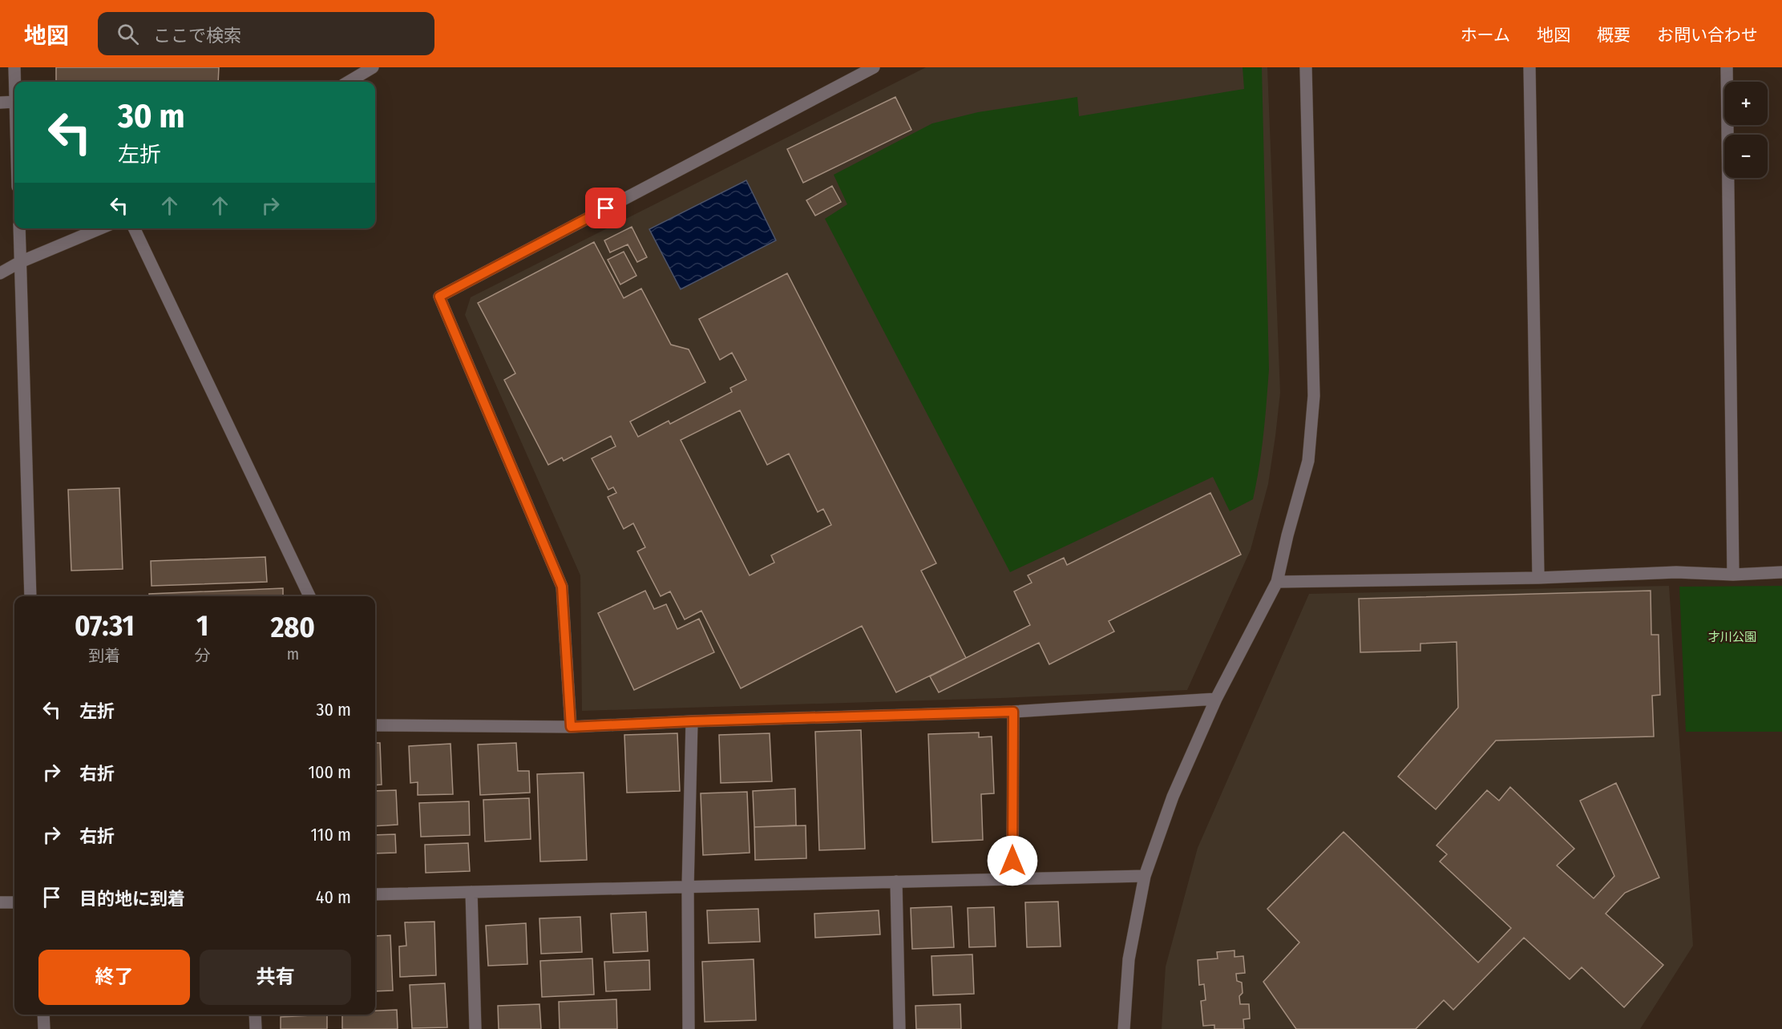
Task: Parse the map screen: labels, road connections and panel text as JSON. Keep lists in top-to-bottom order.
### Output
{
  "parks": ["才川公園"],
  "page": {
    "header": "地図",
    "search": "ここで検索",
    "nav": [
      "ホーム",
      "地図",
      "概要",
      "お問い合わせ"
    ],
    "map_buttons": ["+", "−"],
    "turn": ["30 m", "左折"],
    "eta": [
      "07:31",
      "到着",
      "1",
      "分",
      "280",
      "m"
    ],
    "list": [
      {
        "name": "左折",
        "value": "30 m"
      },
      {
        "name": "右折",
        "value": "100 m"
      },
      {
        "name": "右折",
        "value": "110 m"
      },
      {
        "name": "目的地に到着",
        "value": "40 m"
      }
    ],
    "buttons": ["終了", "共有"]
  }
}
